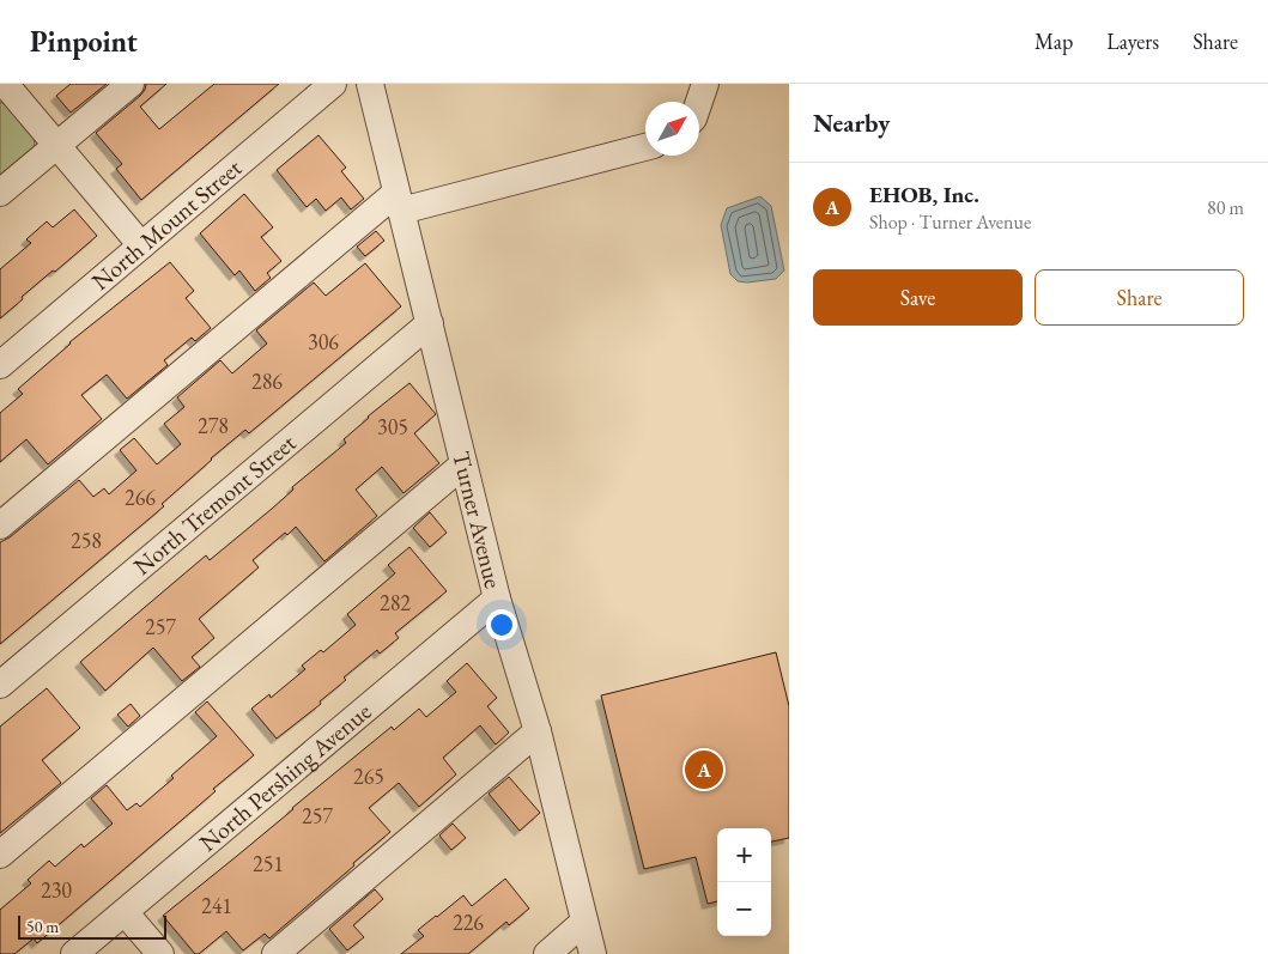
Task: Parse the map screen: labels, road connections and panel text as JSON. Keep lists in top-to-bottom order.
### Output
{
  "streets": {
    "street": [
      "North Mount Street",
      "North Tremont Street",
      "Turner Avenue",
      "North Pershing Avenue"
    ]
  },
  "crossings": [
    ["North Tremont Street", "Turner Avenue"],
    ["Turner Avenue", "North Pershing Avenue"]
  ],
  "house_numbers": [
    "306",
    "286",
    "278",
    "305",
    "266",
    "258",
    "282",
    "257",
    "265",
    "257",
    "251",
    "230",
    "241",
    "226"
  ],
  "scale_bar": "50 m",
  "north": "top right",
  "page": {
    "header": "Pinpoint",
    "nav": ["Map", "Layers", "Share"],
    "heading": "Nearby",
    "list": [
      {
        "mark": "A",
        "name": "EHOB, Inc.",
        "note": "Shop · Turner Avenue",
        "value": "80 m"
      }
    ],
    "buttons": ["Save", "Share"],
    "pins": "A",
    "map_buttons": ["+", "−"],
    "scale": "50 m"
  }
}
